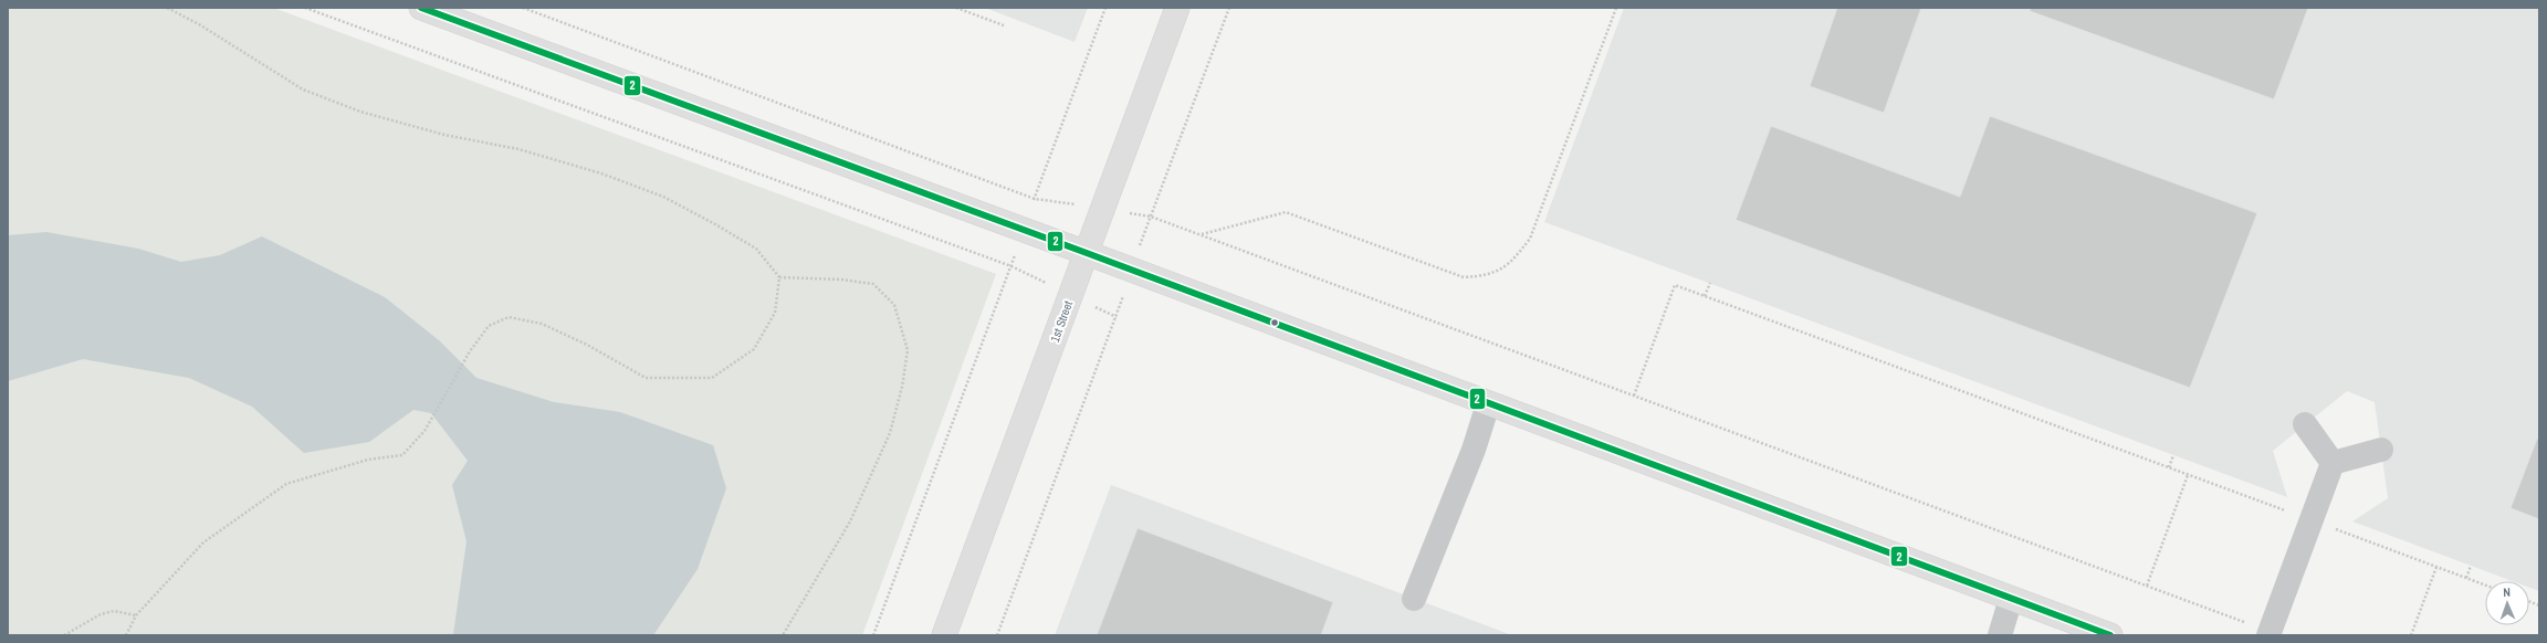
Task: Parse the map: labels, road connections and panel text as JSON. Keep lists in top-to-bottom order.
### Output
{
  "streets": {
    "main road": ["1st Street"]
  },
  "lines": ["transit line 2"],
  "north": "top"
}
